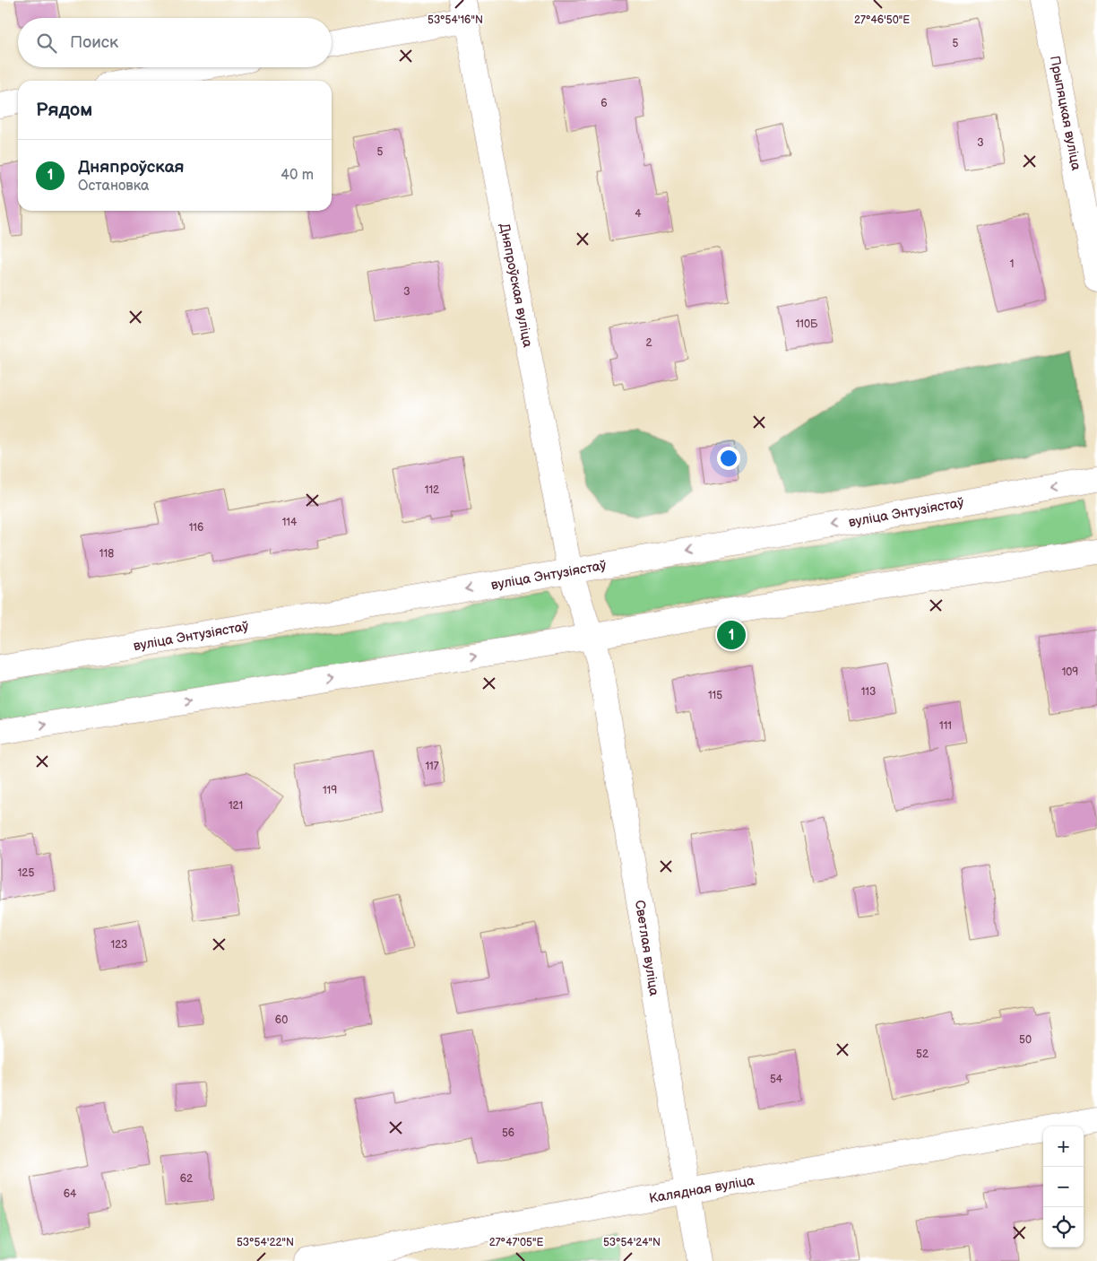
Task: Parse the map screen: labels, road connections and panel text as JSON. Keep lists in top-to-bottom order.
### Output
{
  "streets": {
    "street": [
      "Прыпяцкая вуліца",
      "Дняпроўская вуліца",
      "вуліца Энтузіястаў",
      "Светлая вуліца",
      "Калядная вуліца"
    ]
  },
  "crossings": [
    ["Дняпроўская вуліца", "вуліца Энтузіястаў"],
    ["Дняпроўская вуліца", "Светлая вуліца"],
    ["Светлая вуліца", "Калядная вуліца"]
  ],
  "house_numbers": [
    "5",
    "6",
    "3",
    "5",
    "4",
    "1",
    "3",
    "110Б",
    "2",
    "112",
    "114",
    "116",
    "118",
    "109",
    "113",
    "115",
    "111",
    "117",
    "119",
    "121",
    "125",
    "123",
    "60",
    "50",
    "52",
    "54",
    "56",
    "62",
    "64"
  ],
  "page": {
    "search": "Поиск",
    "heading": "Рядом",
    "list": [
      {
        "mark": "1",
        "name": "Дняпроўская",
        "note": "Остановка",
        "value": "40 m"
      }
    ],
    "pins": "1",
    "map_buttons": ["+", "−"]
  },
  "coordinates": [
    "53°54'16\"N",
    "27°46'50\"E",
    "27°47'05\"E",
    "53°54'22\"N",
    "53°54'24\"N"
  ]
}
